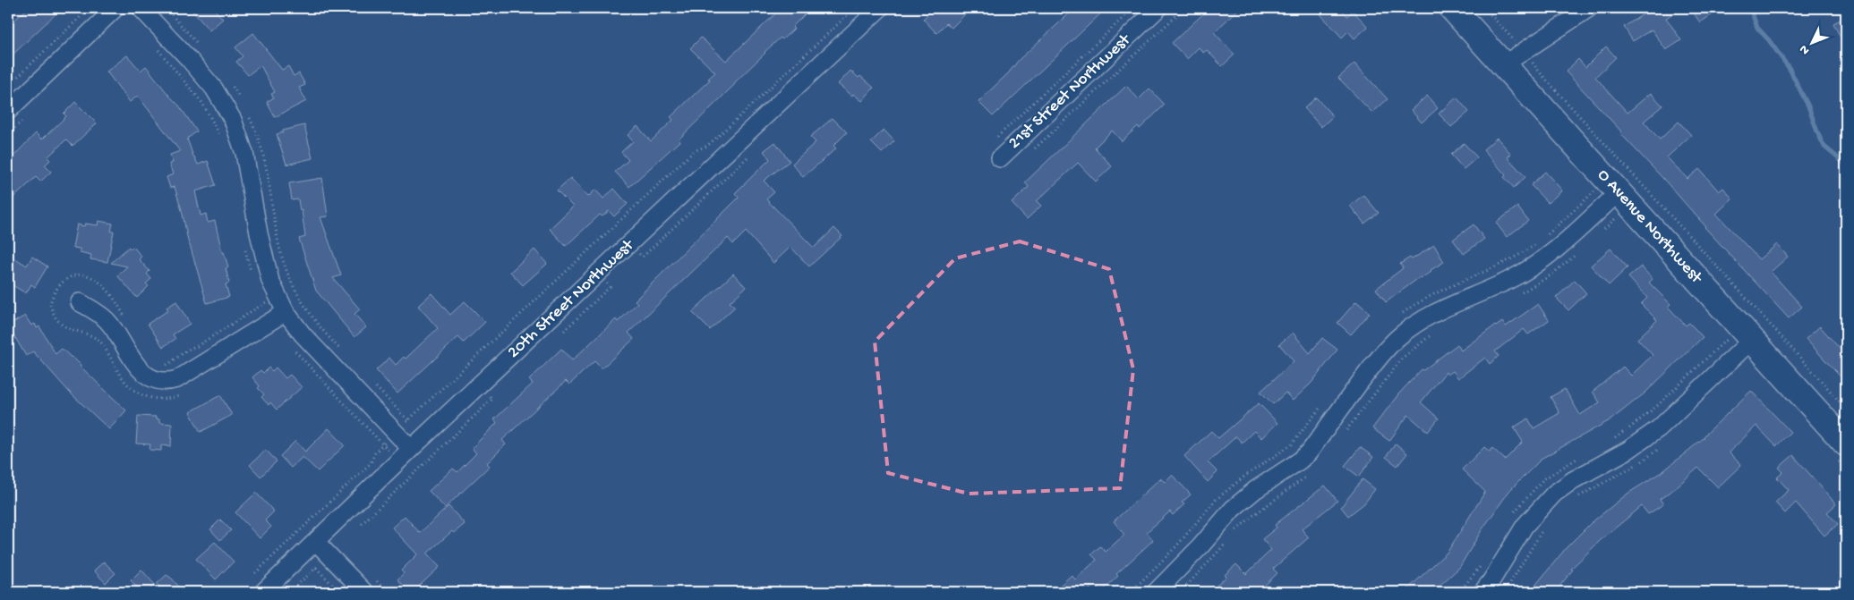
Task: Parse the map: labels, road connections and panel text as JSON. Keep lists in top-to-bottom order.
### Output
{
  "streets": {
    "street": ["21st Street Northwest", "O Avenue Northwest", "20th Street Northwest"]
  },
  "north": "bottom left"
}
